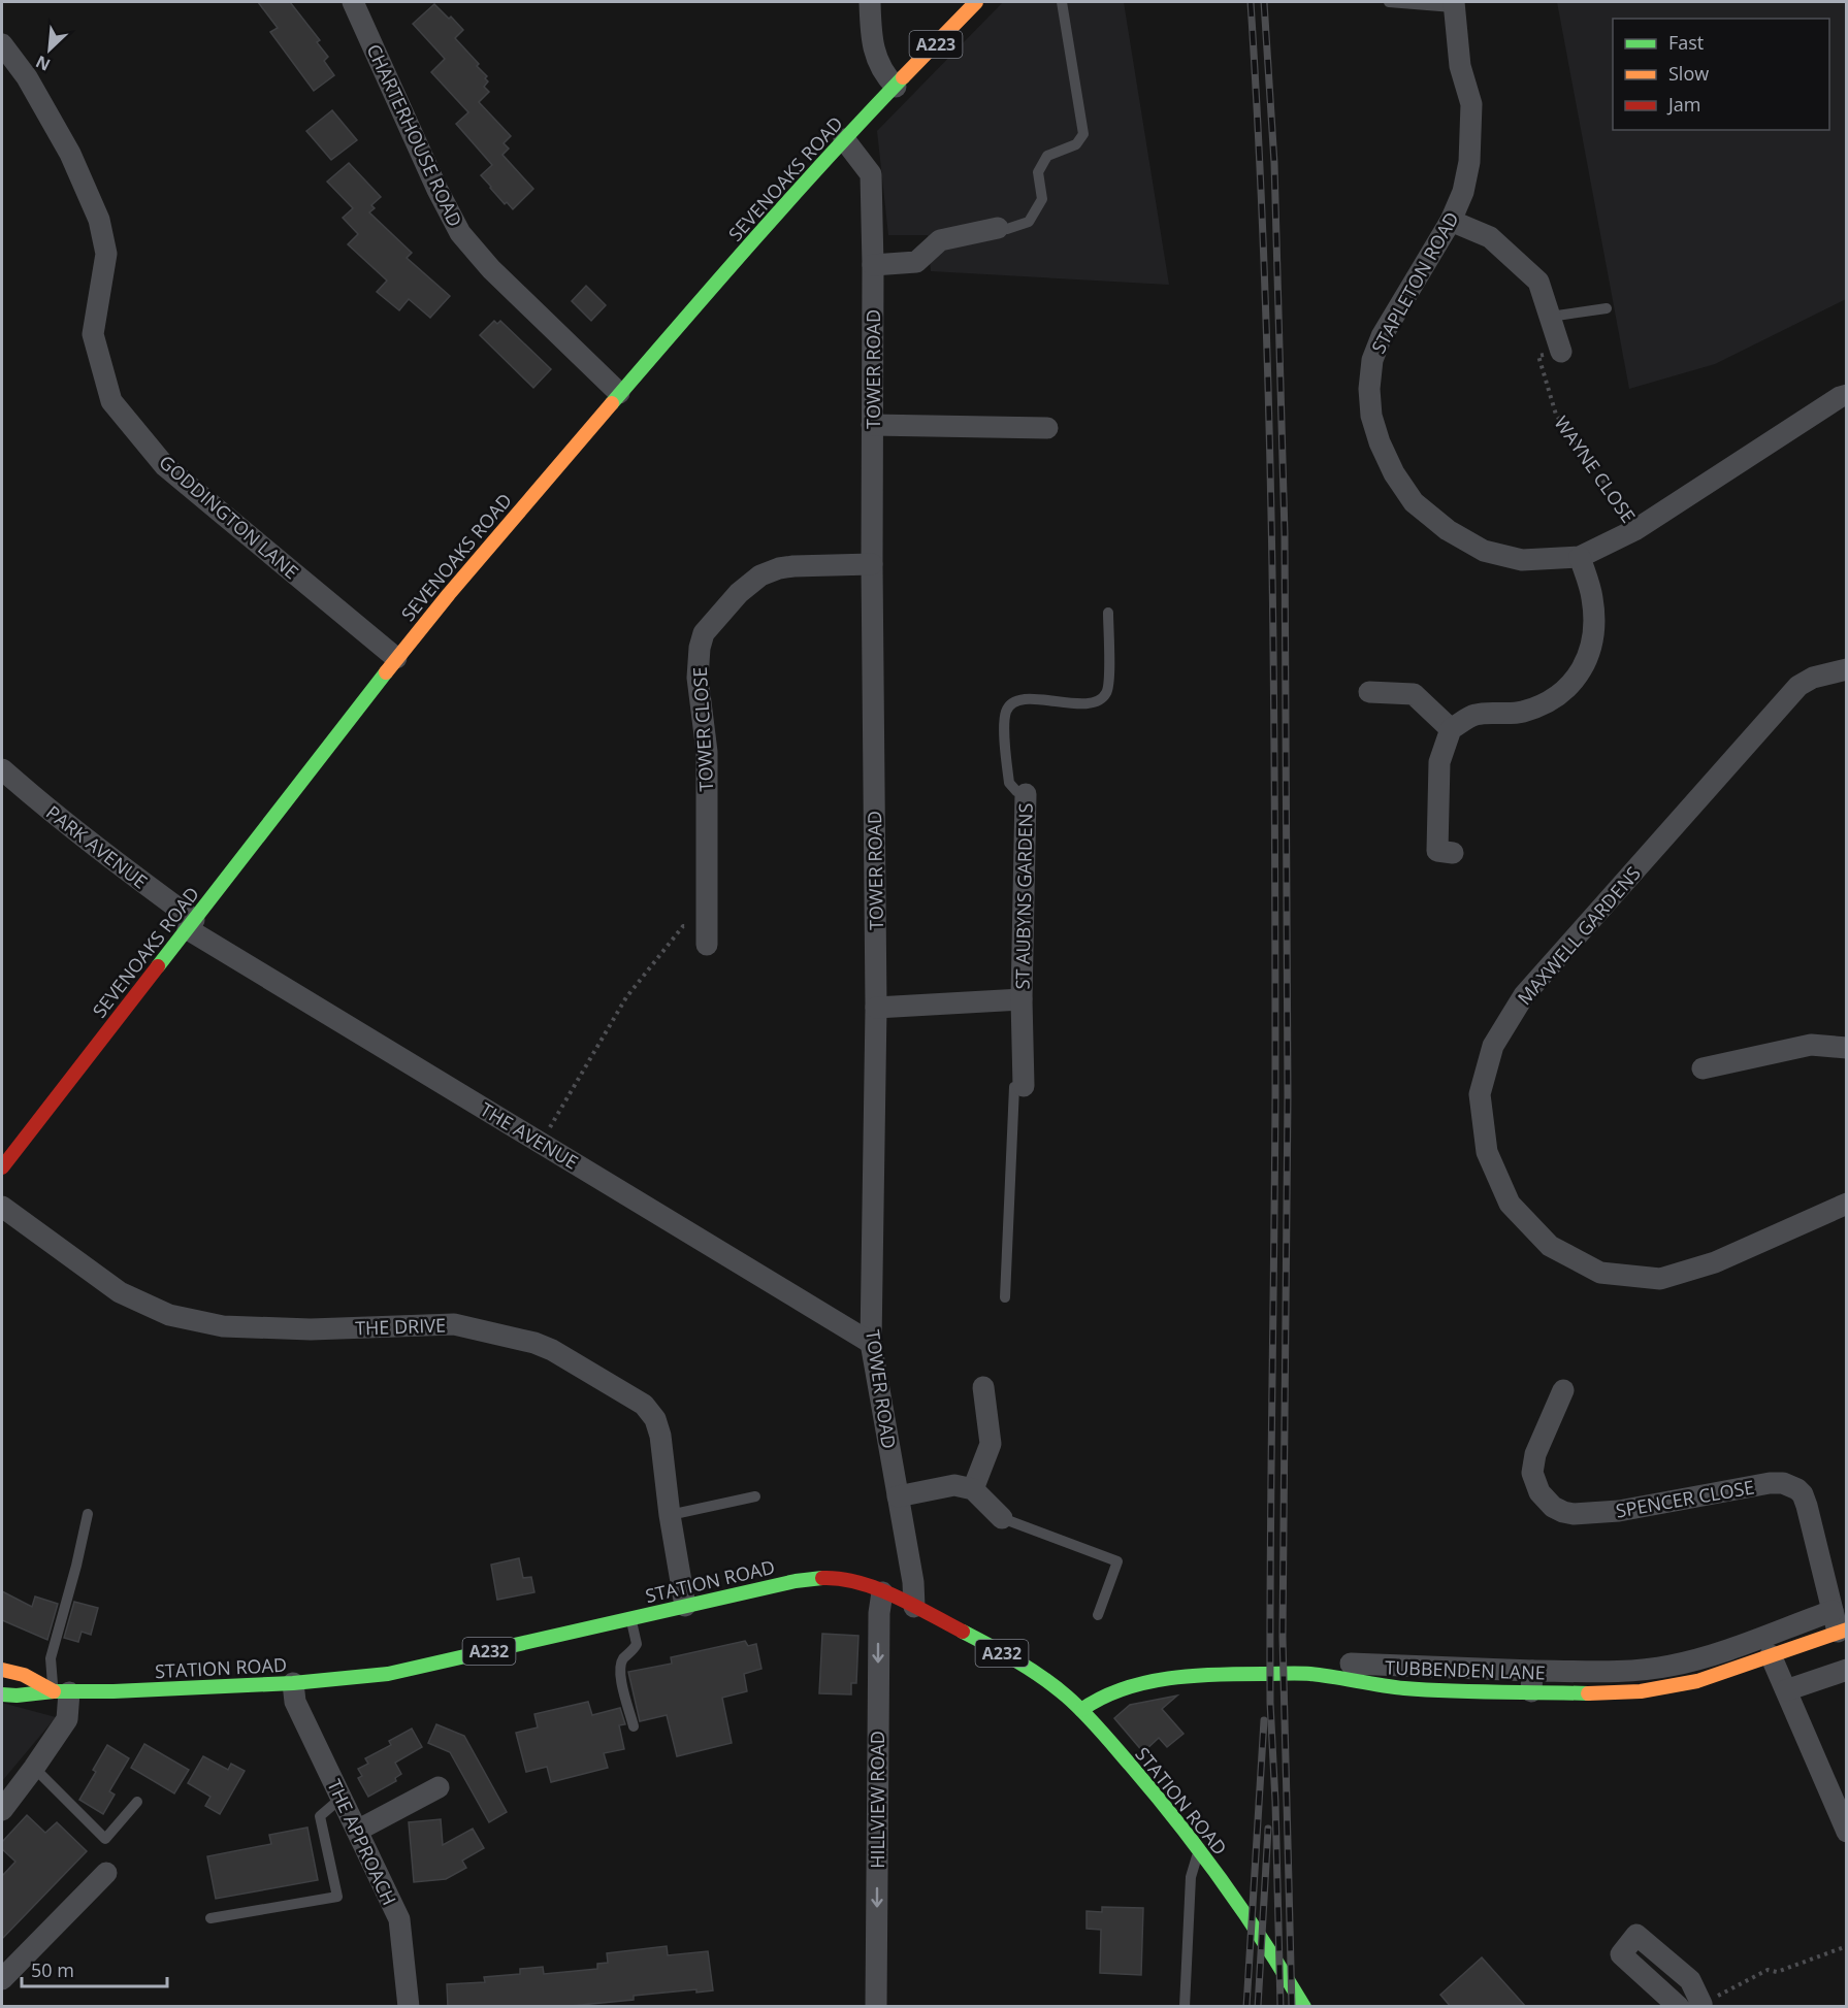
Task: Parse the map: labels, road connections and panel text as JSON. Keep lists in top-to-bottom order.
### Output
{
  "streets": {
    "main road": [
      "A223",
      "SEVENOAKS ROAD",
      "STATION ROAD",
      "A232",
      "TUBBENDEN LANE"
    ],
    "street": [
      "CHARTERHOUSE ROAD",
      "STAPLETON ROAD",
      "TOWER ROAD",
      "GODDINGTON LANE",
      "TOWER CLOSE",
      "PARK AVENUE",
      "ST AUBYNS GARDENS",
      "MAXWELL GARDENS",
      "THE AVENUE",
      "THE DRIVE",
      "SPENCER CLOSE",
      "HILLVIEW ROAD",
      "THE APPROACH"
    ],
    "path": ["WAYNE CLOSE"]
  },
  "crossings": [
    ["CHARTERHOUSE ROAD", "SEVENOAKS ROAD"],
    ["SEVENOAKS ROAD", "TOWER ROAD"],
    ["SEVENOAKS ROAD", "GODDINGTON LANE"],
    ["SEVENOAKS ROAD", "PARK AVENUE"],
    ["SEVENOAKS ROAD", "THE AVENUE"],
    ["STAPLETON ROAD", "WAYNE CLOSE"],
    ["TOWER ROAD", "TOWER CLOSE"],
    ["TOWER ROAD", "ST AUBYNS GARDENS"],
    ["TOWER ROAD", "THE AVENUE"],
    ["TOWER ROAD", "STATION ROAD"],
    ["PARK AVENUE", "THE AVENUE"],
    ["THE DRIVE", "STATION ROAD"],
    ["SPENCER CLOSE", "TUBBENDEN LANE"],
    ["STATION ROAD", "TUBBENDEN LANE"],
    ["STATION ROAD", "HILLVIEW ROAD"],
    ["STATION ROAD", "THE APPROACH"]
  ],
  "one_way": ["HILLVIEW ROAD"],
  "legend": ["Fast", "Slow", "Jam"],
  "scale_bar": "50 m",
  "north": "bottom left"
}
